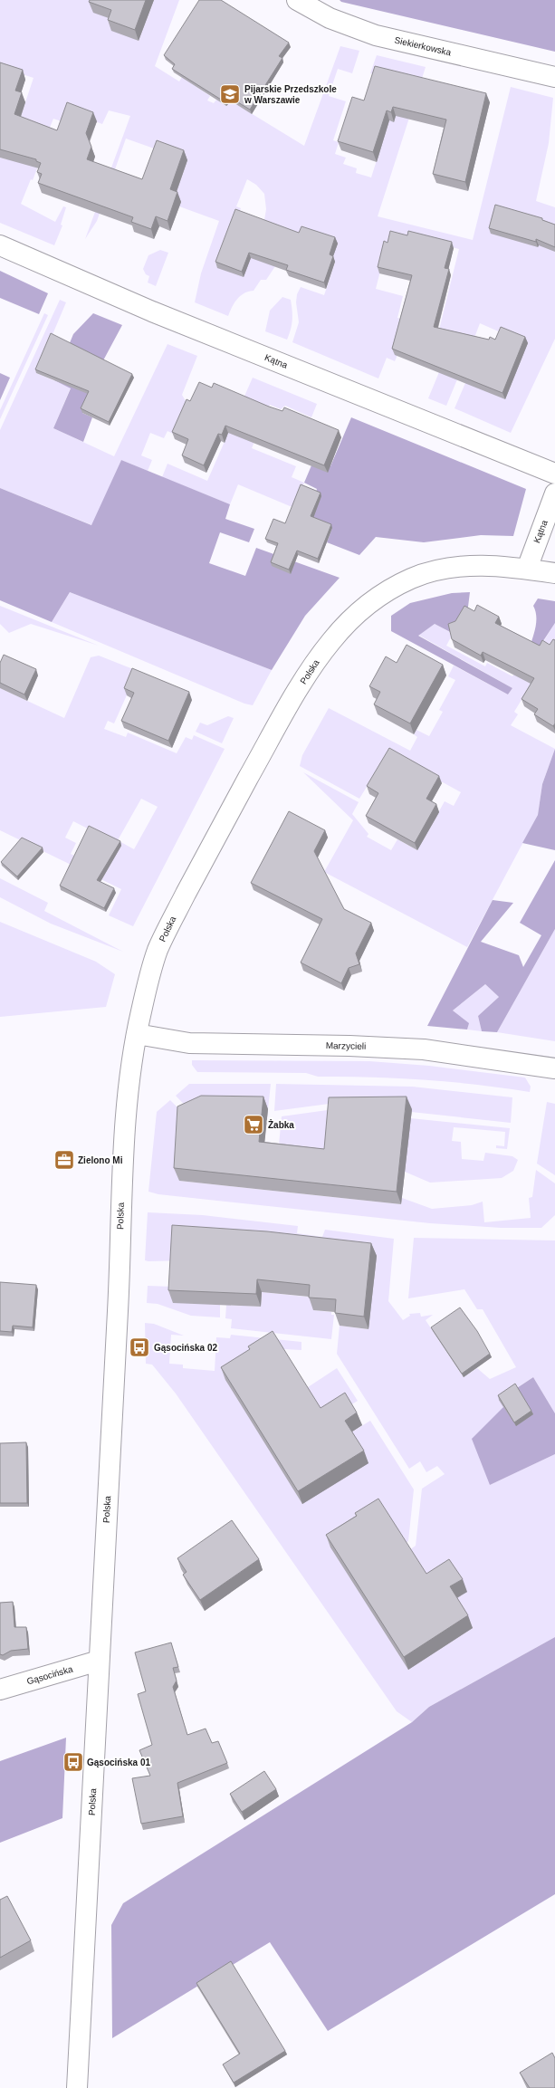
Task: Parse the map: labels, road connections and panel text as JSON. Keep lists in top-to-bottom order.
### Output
{
  "streets": {
    "street": [
      "Siekierkowska",
      "Kątna",
      "Polska",
      "Marzycieli",
      "Gąsocińska"
    ]
  },
  "crossings": [
    ["Kątna", "Polska"],
    ["Polska", "Marzycieli"],
    ["Polska", "Gąsocińska"]
  ],
  "places": {
    "school or university": ["Pijarskie Przedszkole w Warszawie"],
    "supermarket": ["Żabka"],
    "office": ["Zielono Mi"],
    "bus stop": ["Gąsocińska 02", "Gąsocińska 01"]
  }
}
